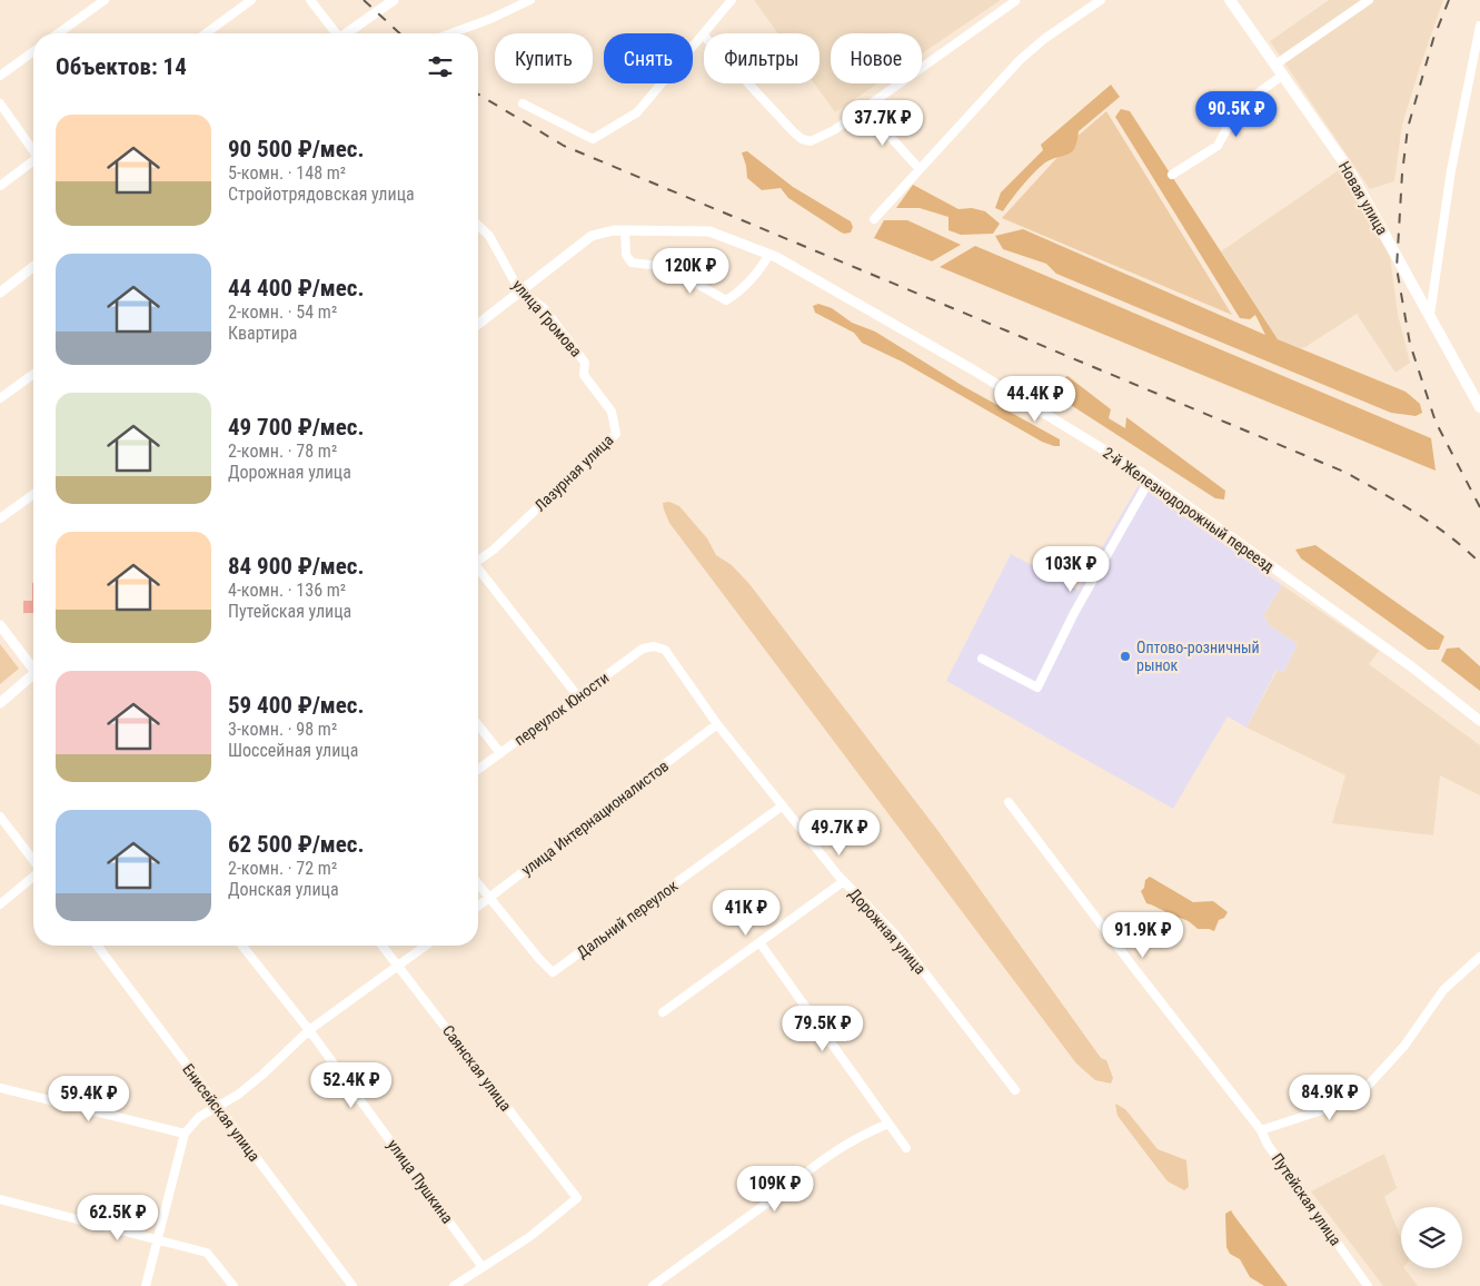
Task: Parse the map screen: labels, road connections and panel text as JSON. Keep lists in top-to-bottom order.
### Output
{
  "streets": {
    "main road": ["Новая улица"],
    "street": [
      "улица Громова",
      "Лазурная улица",
      "2-й Железнодорожный переезд",
      "переулок Юности",
      "улица Интернационалистов",
      "Дальний переулок",
      "Дорожная улица",
      "Саянская улица",
      "Енисейская улица",
      "улица Пушкина",
      "Путейская улица"
    ]
  },
  "crossings": [
    ["улица Громова", "Лазурная улица"],
    ["улица Громова", "2-й Железнодорожный переезд"],
    ["переулок Юности", "Дорожная улица"],
    ["улица Интернационалистов", "Дальний переулок"],
    ["улица Интернационалистов", "Дорожная улица"],
    ["Дальний переулок", "Дорожная улица"],
    ["Саянская улица", "улица Пушкина"]
  ],
  "places": ["Оптово-розничный рынок"],
  "page": {
    "chip": [
      "Купить",
      "Снять",
      "Фильтры",
      "Новое"
    ],
    "heading": "Объектов: 14",
    "price": [
      "90.5K ₽",
      "37.7K ₽",
      "120K ₽",
      "44.4K ₽",
      "103K ₽",
      "49.7K ₽",
      "41K ₽",
      "91.9K ₽",
      "79.5K ₽",
      "52.4K ₽",
      "84.9K ₽",
      "59.4K ₽",
      "109K ₽",
      "62.5K ₽"
    ],
    "list": [
      {
        "name": "90 500 ₽/мес.",
        "note": "5-комн. · 148 m² · Стройотрядовская улица"
      },
      {
        "name": "44 400 ₽/мес.",
        "note": "2-комн. · 54 m² · Квартира"
      },
      {
        "name": "49 700 ₽/мес.",
        "note": "2-комн. · 78 m² · Дорожная улица"
      },
      {
        "name": "84 900 ₽/мес.",
        "note": "4-комн. · 136 m² · Путейская улица"
      },
      {
        "name": "59 400 ₽/мес.",
        "note": "3-комн. · 98 m² · Шоссейная улица"
      },
      {
        "name": "62 500 ₽/мес.",
        "note": "2-комн. · 72 m² · Донская улица"
      }
    ]
  }
}
